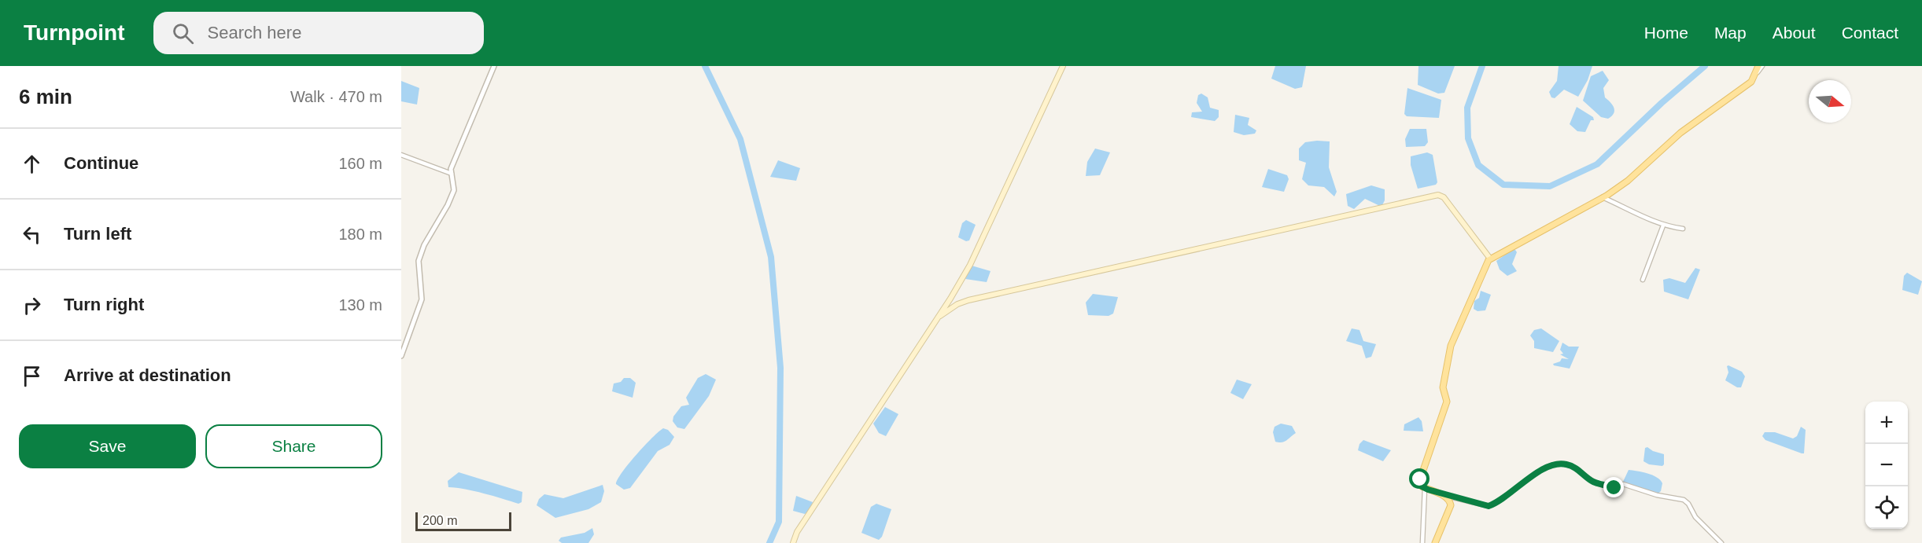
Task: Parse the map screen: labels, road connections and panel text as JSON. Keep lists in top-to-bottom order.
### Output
{
  "scale_bar": "200 m",
  "north": "right",
  "page": {
    "header": "Turnpoint",
    "search": "Search here",
    "nav": [
      "Home",
      "Map",
      "About",
      "Contact"
    ],
    "heading": ["6 min", "Walk · 470 m"],
    "list": [
      ["Continue", "160 m"],
      ["Turn left", "180 m"],
      ["Turn right", "130 m"],
      "Arrive at destination"
    ],
    "map_buttons": ["+", "−"],
    "buttons": ["Save", "Share"],
    "scale": "200 m"
  }
}
